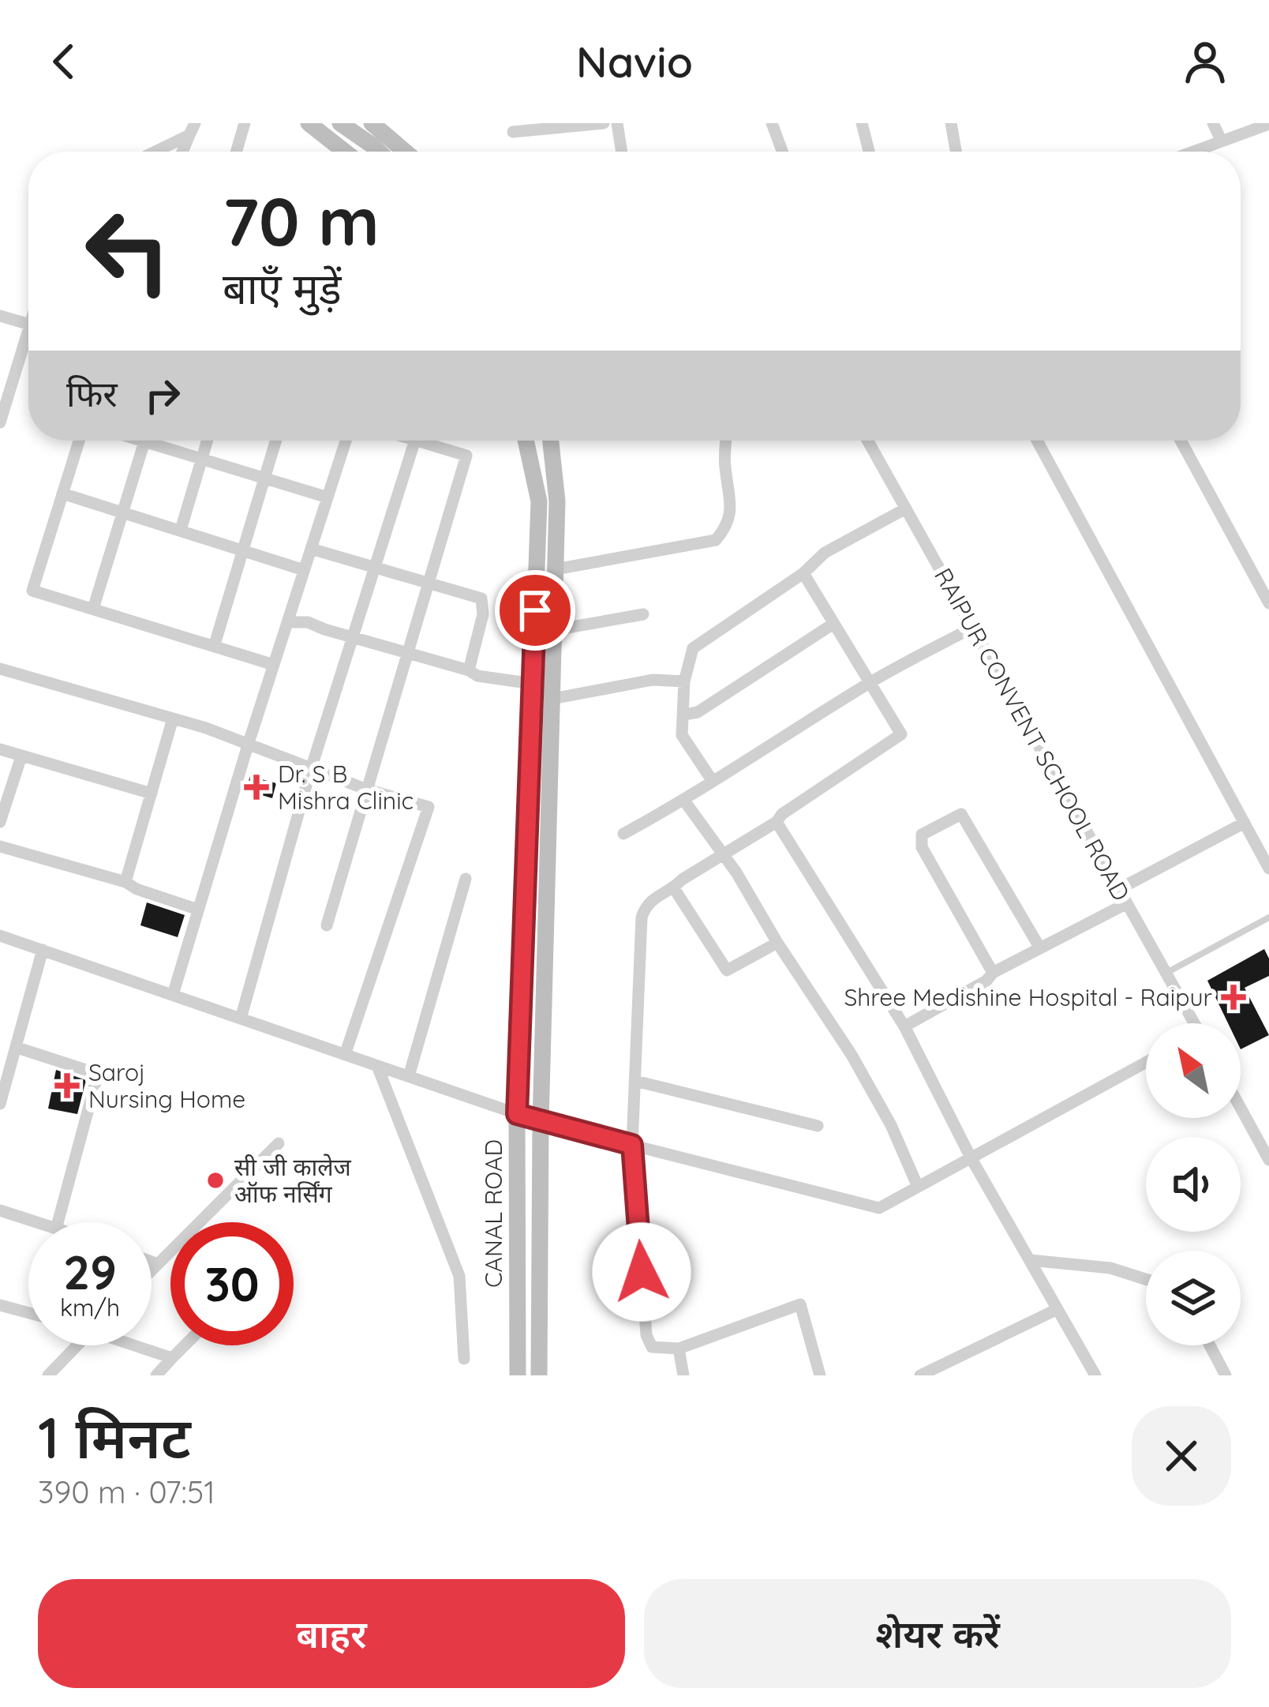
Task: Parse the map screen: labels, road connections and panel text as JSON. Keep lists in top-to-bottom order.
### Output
{
  "streets": {
    "main road": ["CANAL ROAD"],
    "street": ["RAIPUR CONVENT SCHOOL ROAD"]
  },
  "places": {
    "health": ["Dr. S B Mishra Clinic", "Shree Medishine Hospital - Raipur", "Saroj Nursing Home"],
    "other": ["सी जी कालेज ऑफ नर्सिंग"]
  },
  "north": "top left",
  "page": {
    "header": "Navio",
    "turn": ["70 m", "बाएँ मुड़ें"],
    "then": "फिर",
    "speed": "29 km/h",
    "limit": "30",
    "heading": ["1 मिनट", "390 m · 07:51"],
    "buttons": ["बाहर", "शेयर करें"]
  }
}
